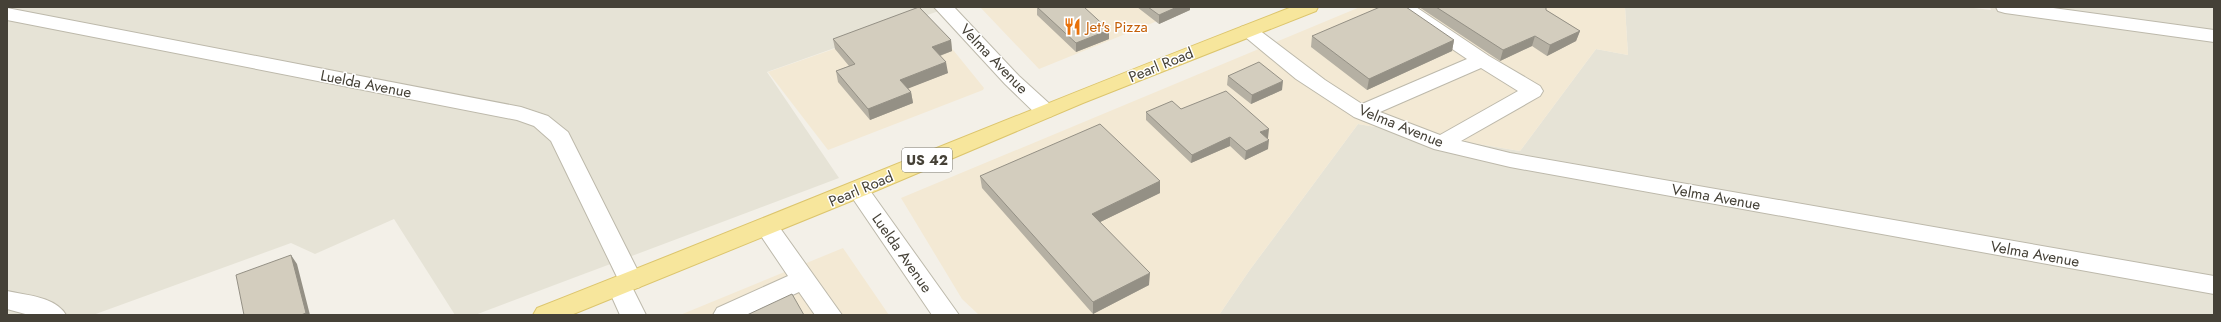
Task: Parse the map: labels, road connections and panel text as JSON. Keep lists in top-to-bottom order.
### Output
{
  "streets": {
    "main road": ["Pearl Road", "US 42"],
    "street": ["Velma Avenue", "Luelda Avenue"]
  },
  "crossings": [
    ["Velma Avenue", "Pearl Road"],
    ["Pearl Road", "Luelda Avenue"]
  ],
  "places": {
    "restaurant": ["Jet's Pizza"]
  }
}
